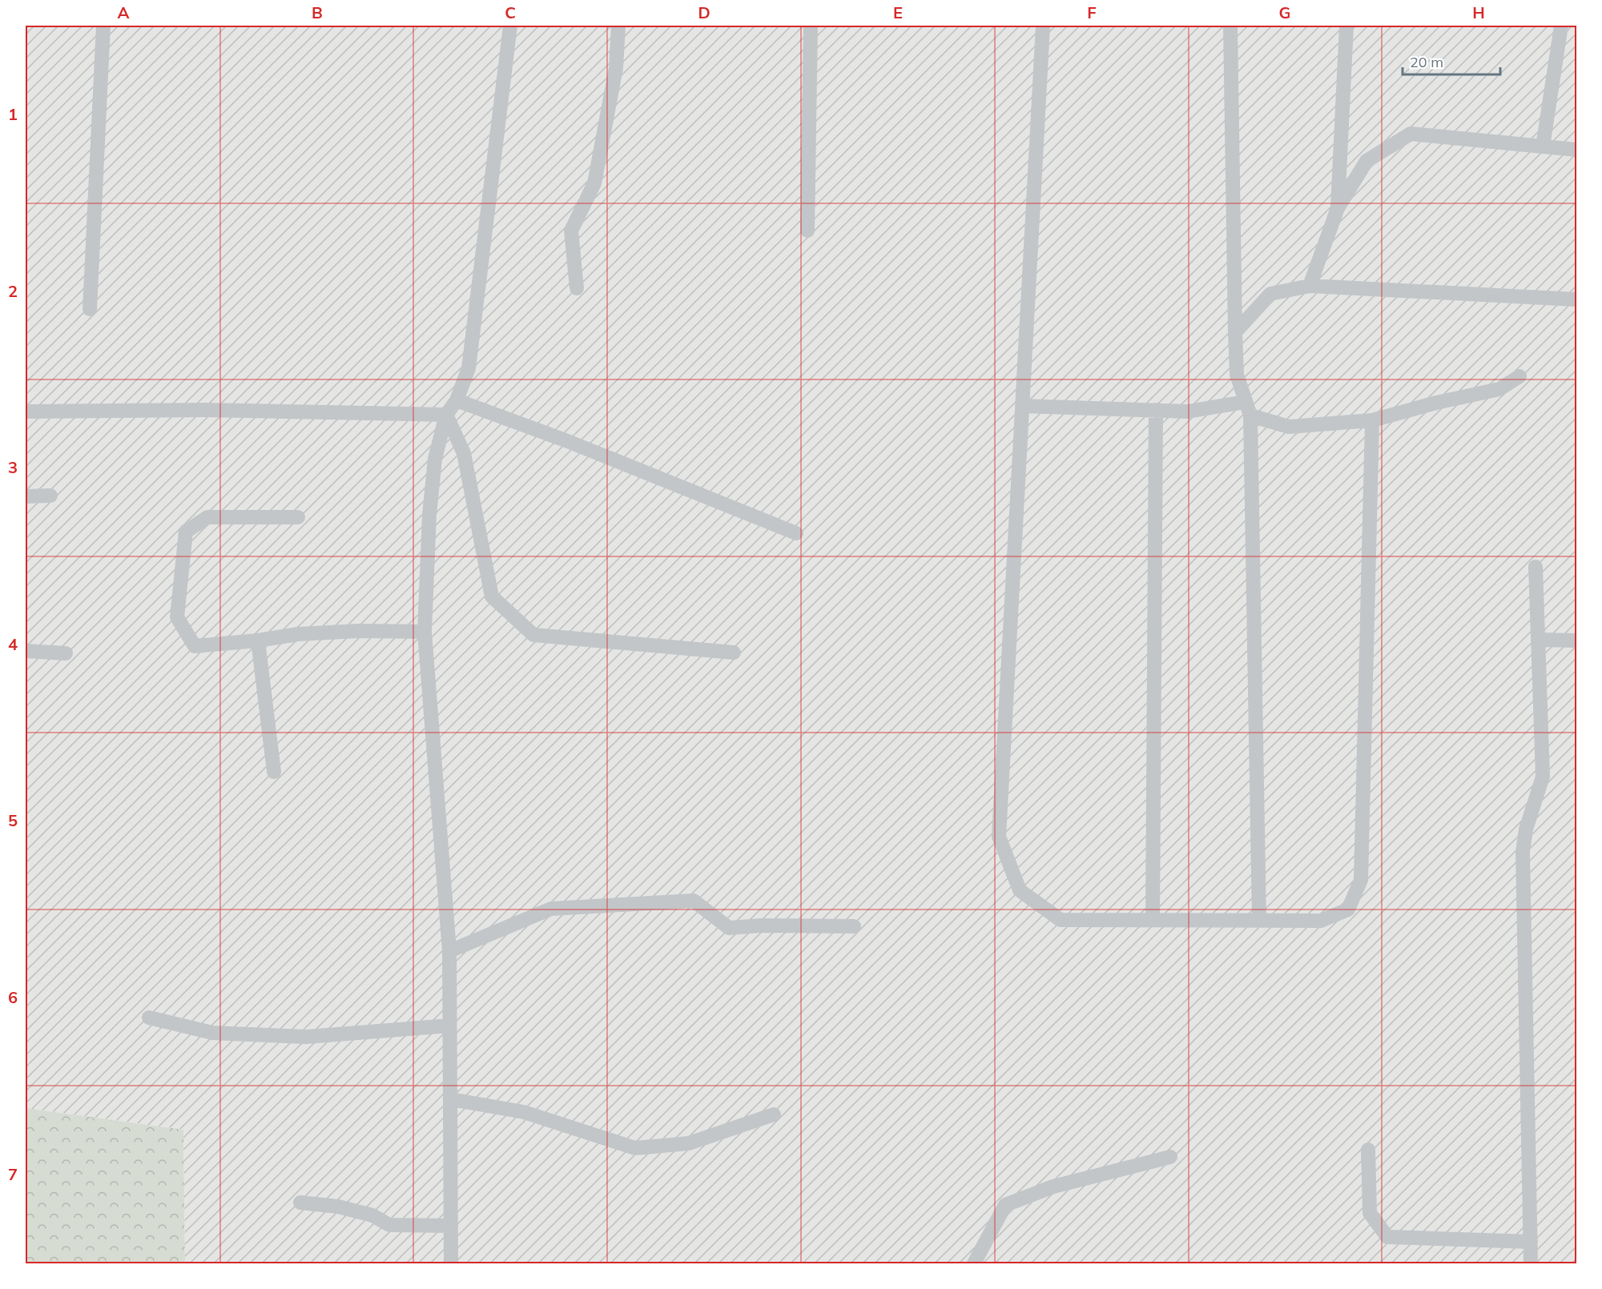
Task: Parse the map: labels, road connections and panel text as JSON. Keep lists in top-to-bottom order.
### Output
{
  "scale_bar": "20 m",
  "grid": {
    "columns": [
      "A",
      "B",
      "C",
      "D",
      "E",
      "F",
      "G",
      "H"
    ],
    "rows": [
      "1",
      "2",
      "3",
      "4",
      "5",
      "6",
      "7"
    ]
  }
}
